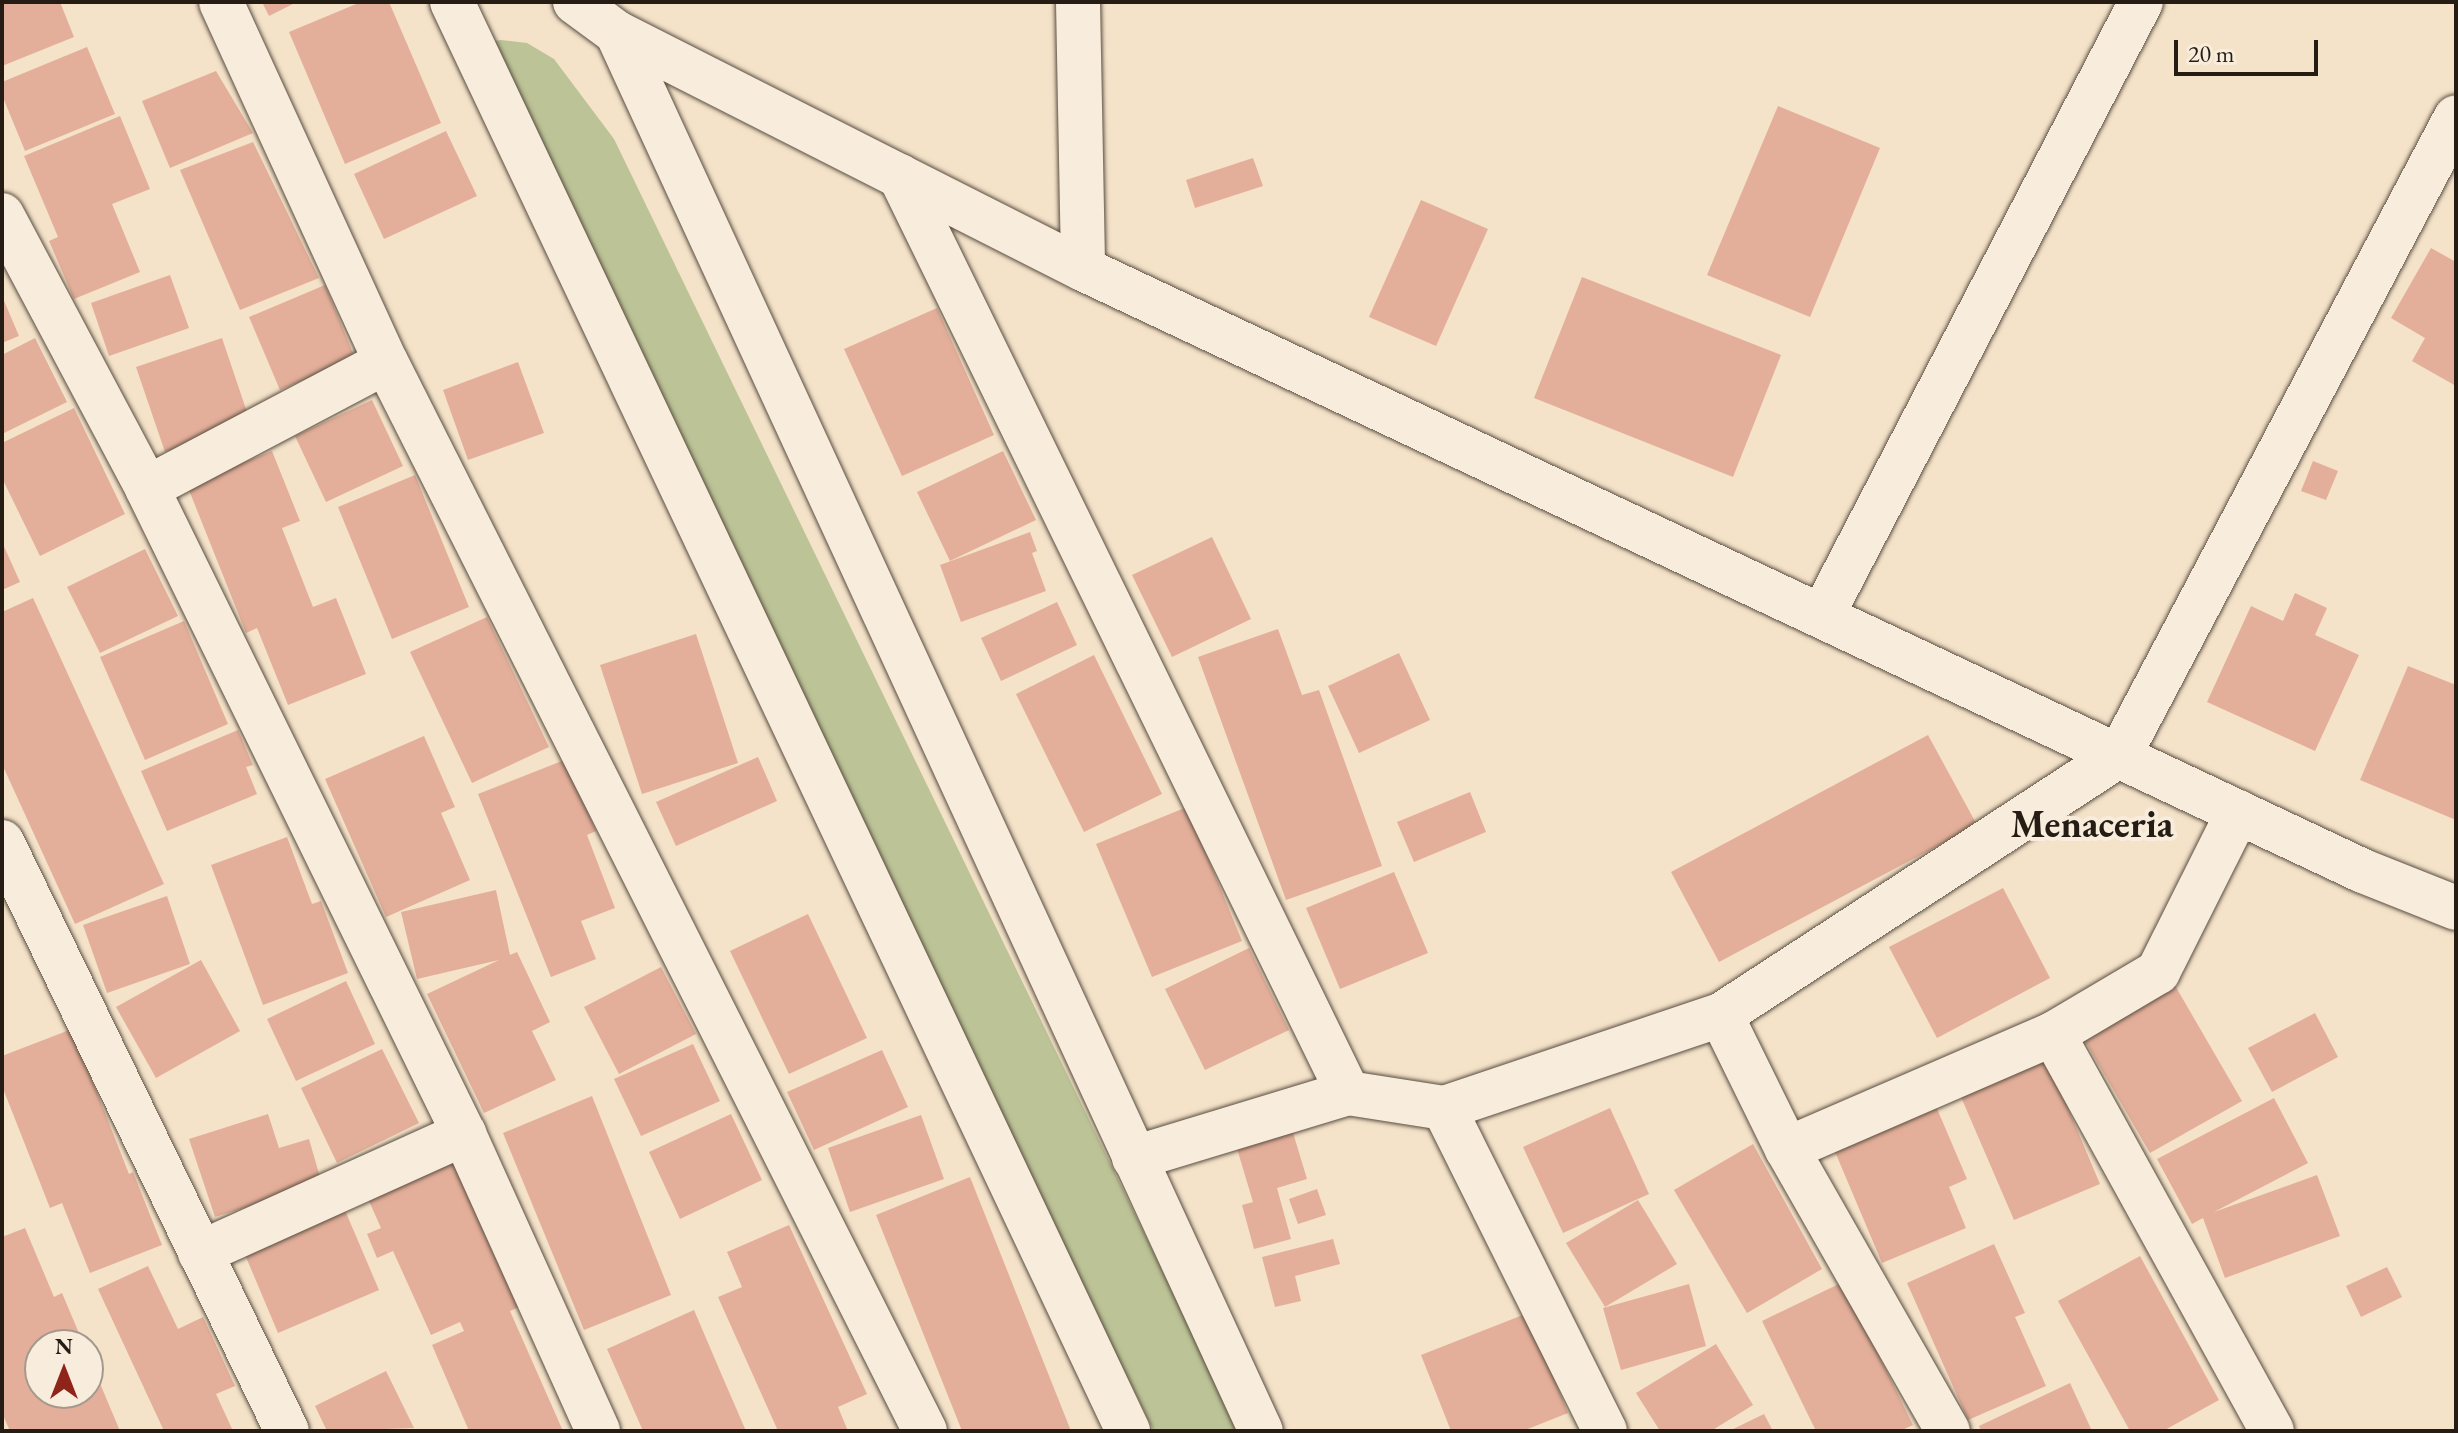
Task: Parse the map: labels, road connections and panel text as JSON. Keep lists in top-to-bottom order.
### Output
{
  "districts": ["Menaceria"],
  "scale_bar": "20 m",
  "north": "top"
}
